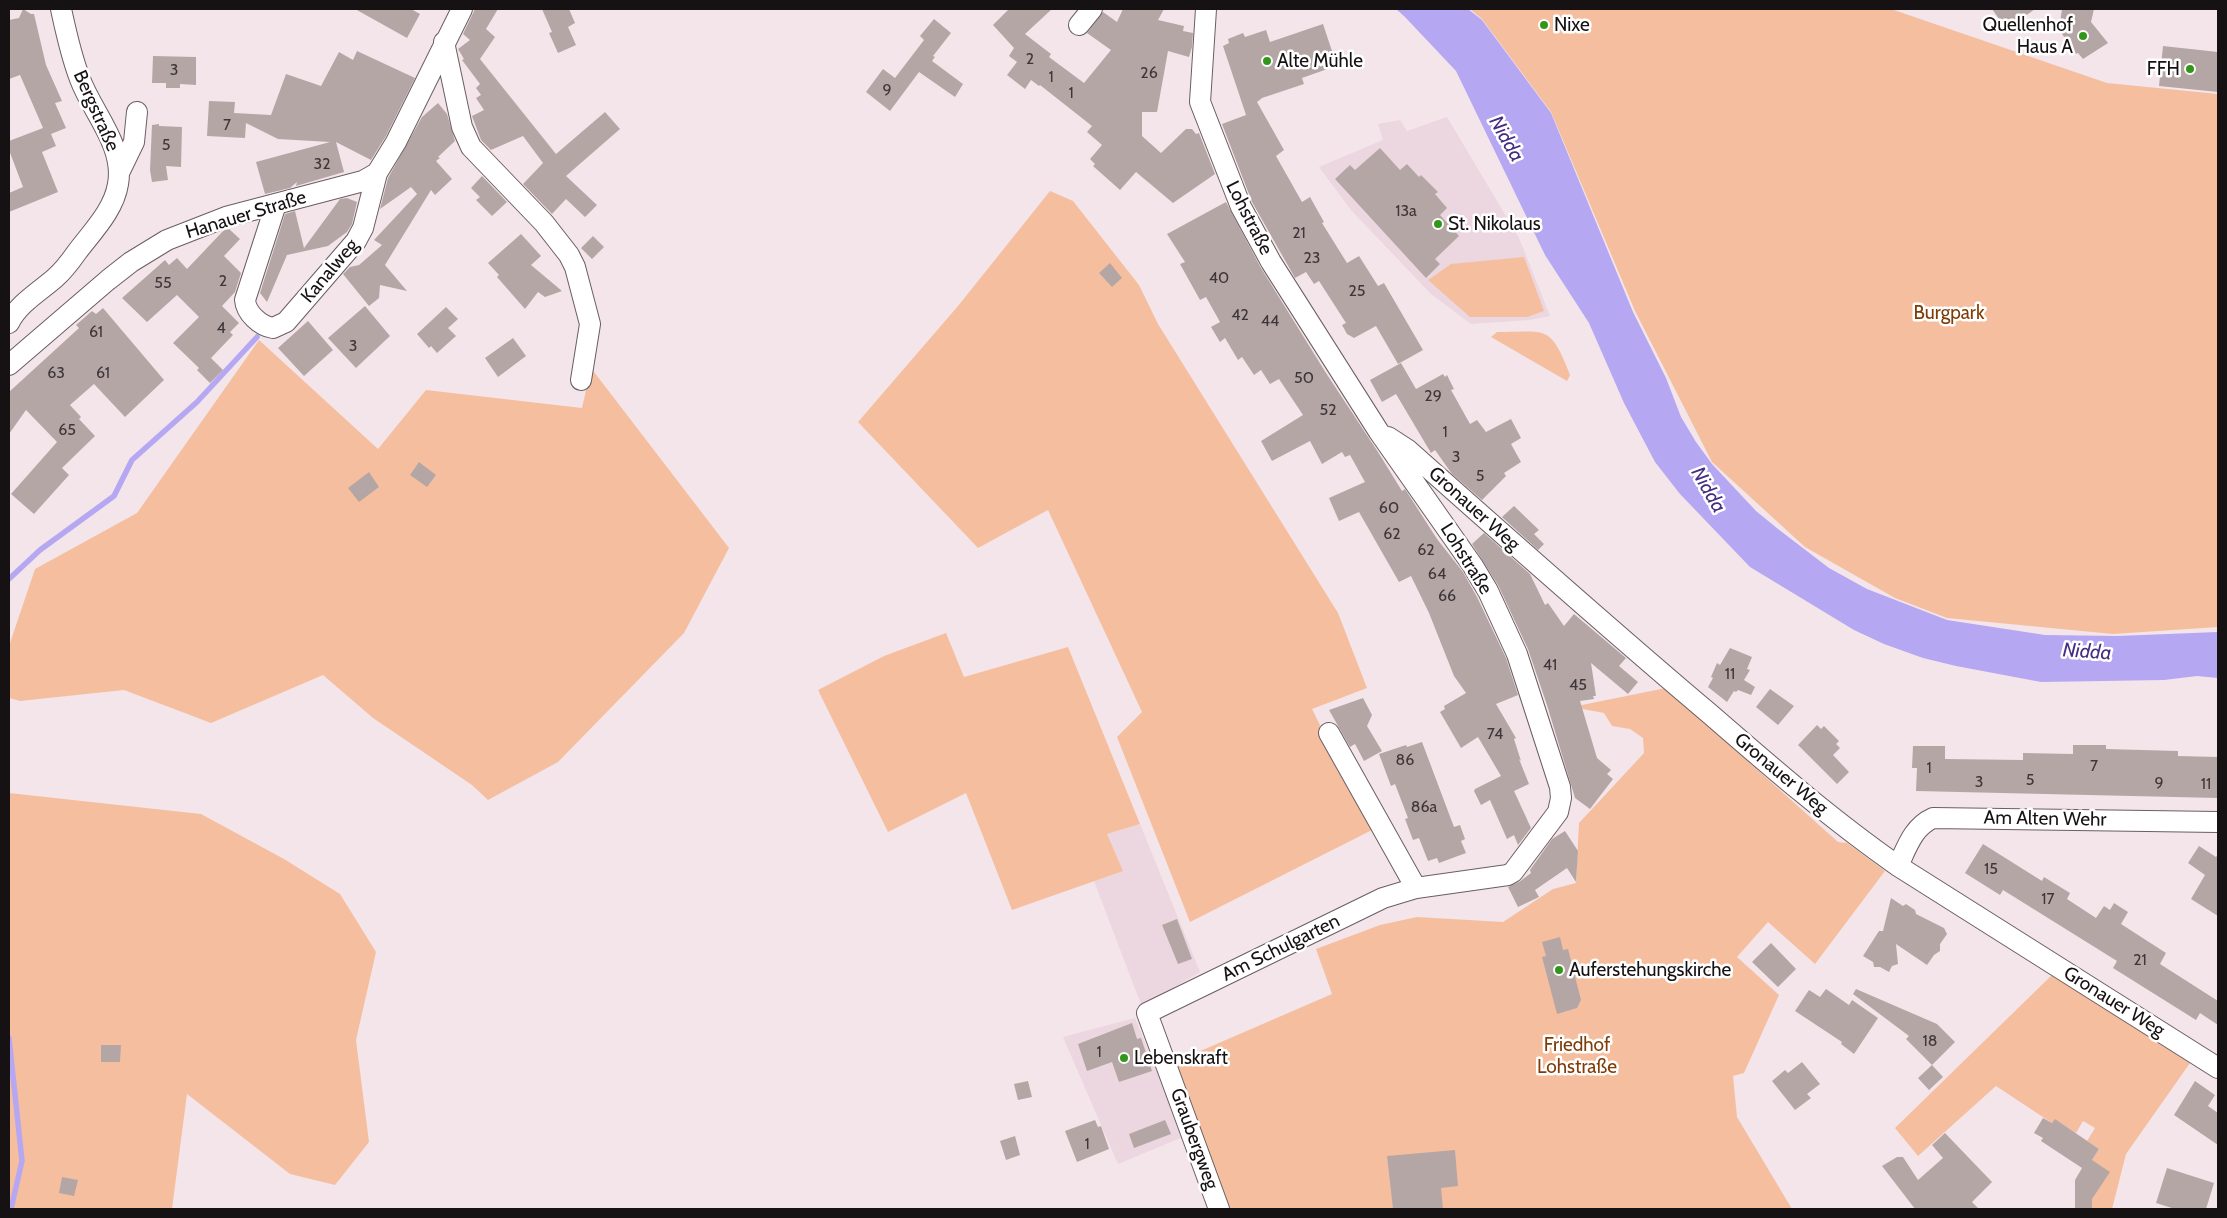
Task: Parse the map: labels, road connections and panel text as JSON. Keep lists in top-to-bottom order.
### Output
{
  "streets": {
    "street": [
      "Bergstraße",
      "Hanauer Straße",
      "Lohstraße",
      "Kanalweg",
      "Gronauer Weg",
      "Am Alten Wehr",
      "Am Schulgarten",
      "Graubergweg"
    ]
  },
  "crossings": [
    ["Hanauer Straße", "Kanalweg"],
    ["Lohstraße", "Gronauer Weg"],
    ["Lohstraße", "Am Schulgarten"],
    ["Gronauer Weg", "Am Alten Wehr"],
    ["Am Schulgarten", "Graubergweg"]
  ],
  "water": ["Nidda"],
  "parks": ["Burgpark", "Friedhof Lohstraße"],
  "places": [
    "Nixe",
    "Quellenhof Haus A",
    "Alte Mühle",
    "FFH",
    "St. Nikolaus",
    "Auferstehungskirche",
    "Lebenskraft"
  ],
  "house_numbers": [
    "2",
    "3",
    "26",
    "1",
    "9",
    "1",
    "7",
    "5",
    "32",
    "13a",
    "21",
    "23",
    "40",
    "2",
    "55",
    "25",
    "42",
    "44",
    "4",
    "61",
    "3",
    "63",
    "61",
    "50",
    "29",
    "52",
    "65",
    "1",
    "3",
    "5",
    "60",
    "62",
    "62",
    "64",
    "66",
    "41",
    "11",
    "45",
    "74",
    "86",
    "7",
    "1",
    "5",
    "3",
    "9",
    "11",
    "86a",
    "15",
    "17",
    "21",
    "18",
    "1",
    "1"
  ]
}
